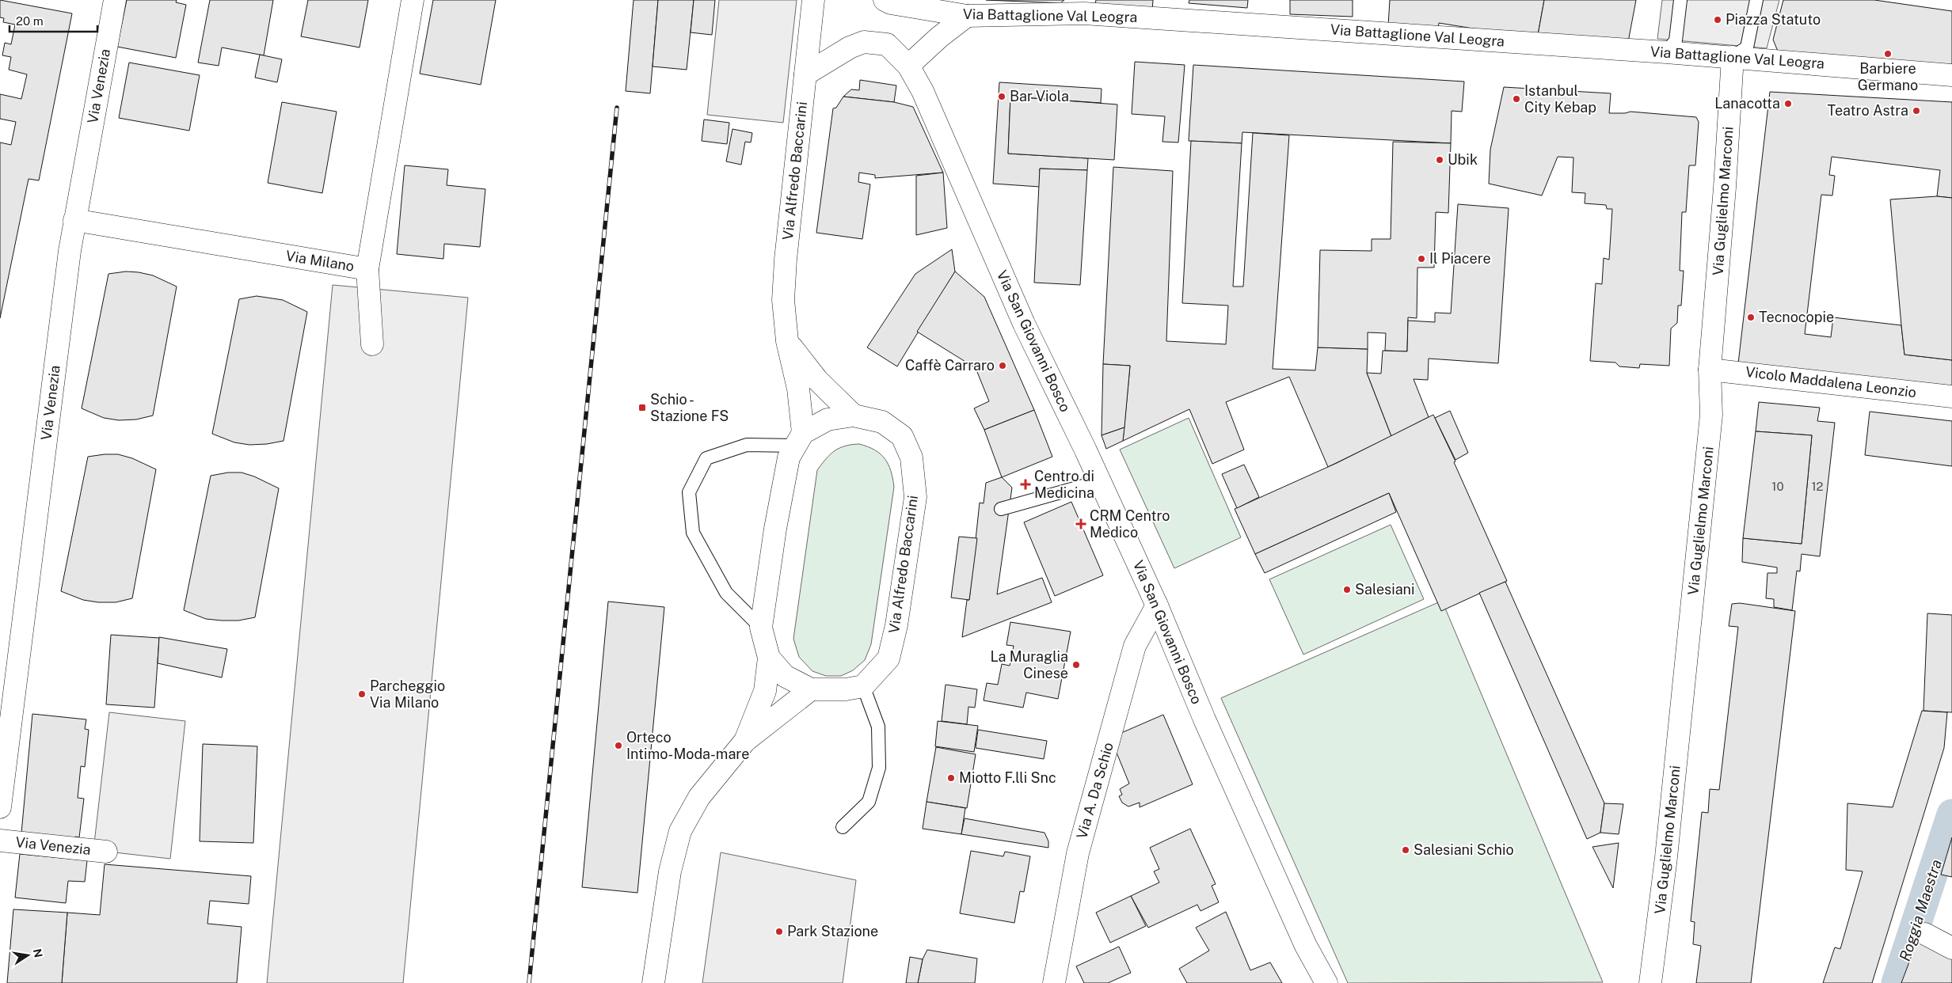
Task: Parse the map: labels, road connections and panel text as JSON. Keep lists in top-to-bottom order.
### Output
{
  "streets": {
    "street": [
      "Via Battaglione Val Leogra",
      "Via Venezia",
      "Via Alfredo Baccarini",
      "Via Guglielmo Marconi",
      "Via Milano",
      "Via San Giovanni Bosco",
      "Vicolo Maddalena Leonzio",
      "Via A. Da Schio"
    ]
  },
  "crossings": [
    ["Via Battaglione Val Leogra", "Via Guglielmo Marconi"],
    ["Via Venezia", "Via Milano"],
    ["Via Alfredo Baccarini", "Via San Giovanni Bosco"],
    ["Via Guglielmo Marconi", "Vicolo Maddalena Leonzio"],
    ["Via San Giovanni Bosco", "Via A. Da Schio"]
  ],
  "water": ["Roggia Maestra"],
  "places": {
    "other": [
      "Piazza Statuto",
      "Barbiere Germano",
      "Bar Viola",
      "Istanbul City Kebap",
      "Lanacotta",
      "Teatro Astra",
      "Ubik",
      "Il Piacere",
      "Tecnocopie",
      "Caffè Carraro",
      "Salesiani",
      "La Muraglia Cinese",
      "Parcheggio Via Milano",
      "Orteco Intimo-Moda-mare",
      "Miotto F.lli Snc",
      "Salesiani Schio",
      "Park Stazione"
    ],
    "transit": ["Schio - Stazione FS"],
    "health": ["Centro di Medicina", "CRM Centro Medico"]
  },
  "house_numbers": ["10", "12"],
  "scale_bar": "20 m",
  "north": "right"
}
